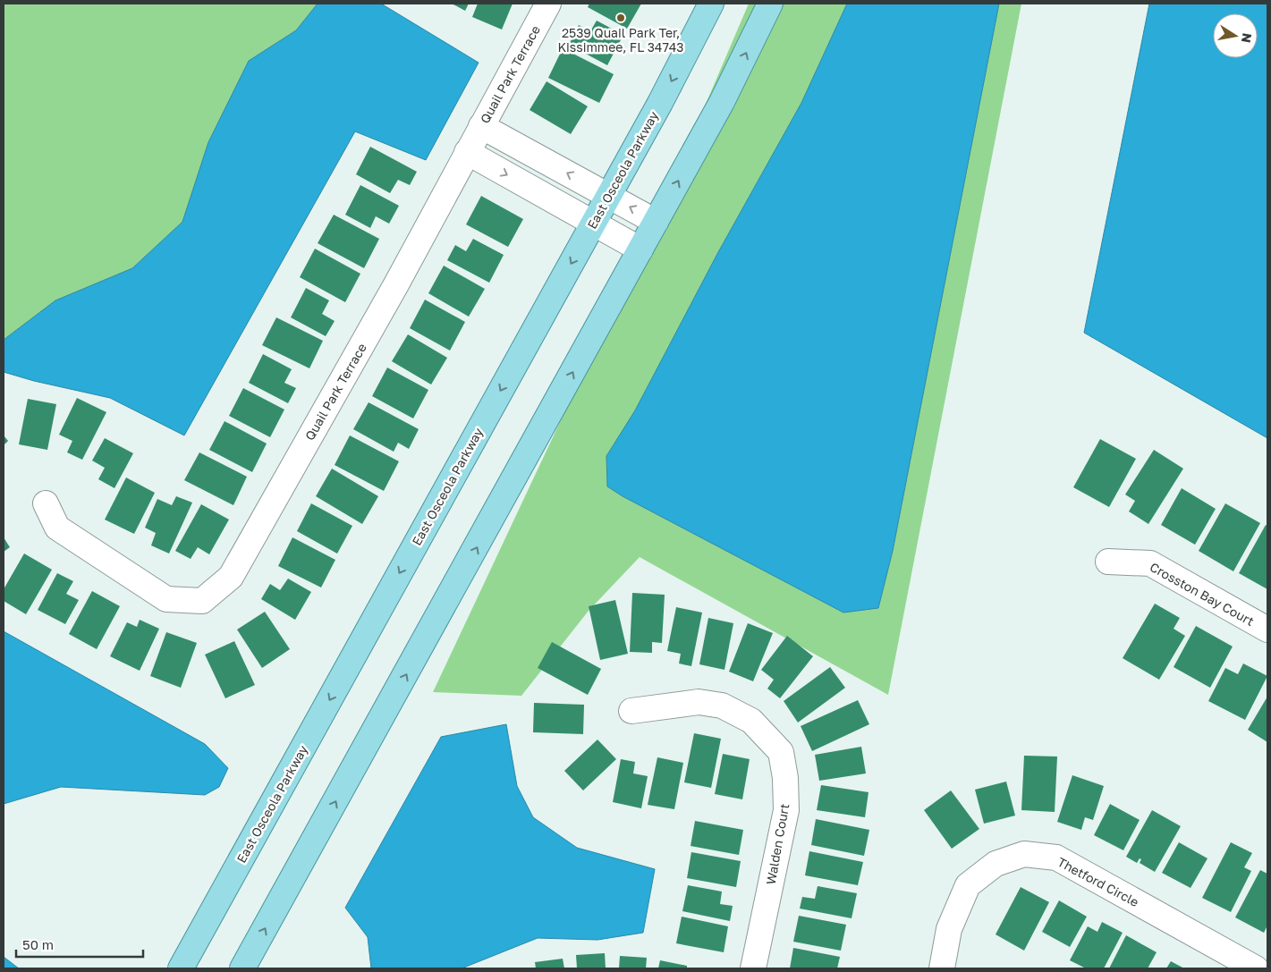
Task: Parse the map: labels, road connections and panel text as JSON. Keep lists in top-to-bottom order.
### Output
{
  "streets": {
    "main road": ["East Osceola Parkway"],
    "street": [
      "Quail Park Terrace",
      "Crosston Bay Court",
      "Walden Court",
      "Thetford Circle"
    ]
  },
  "places": ["2539 Quail Park Ter, Kissimmee, FL 34743"],
  "scale_bar": "50 m",
  "north": "right"
}
